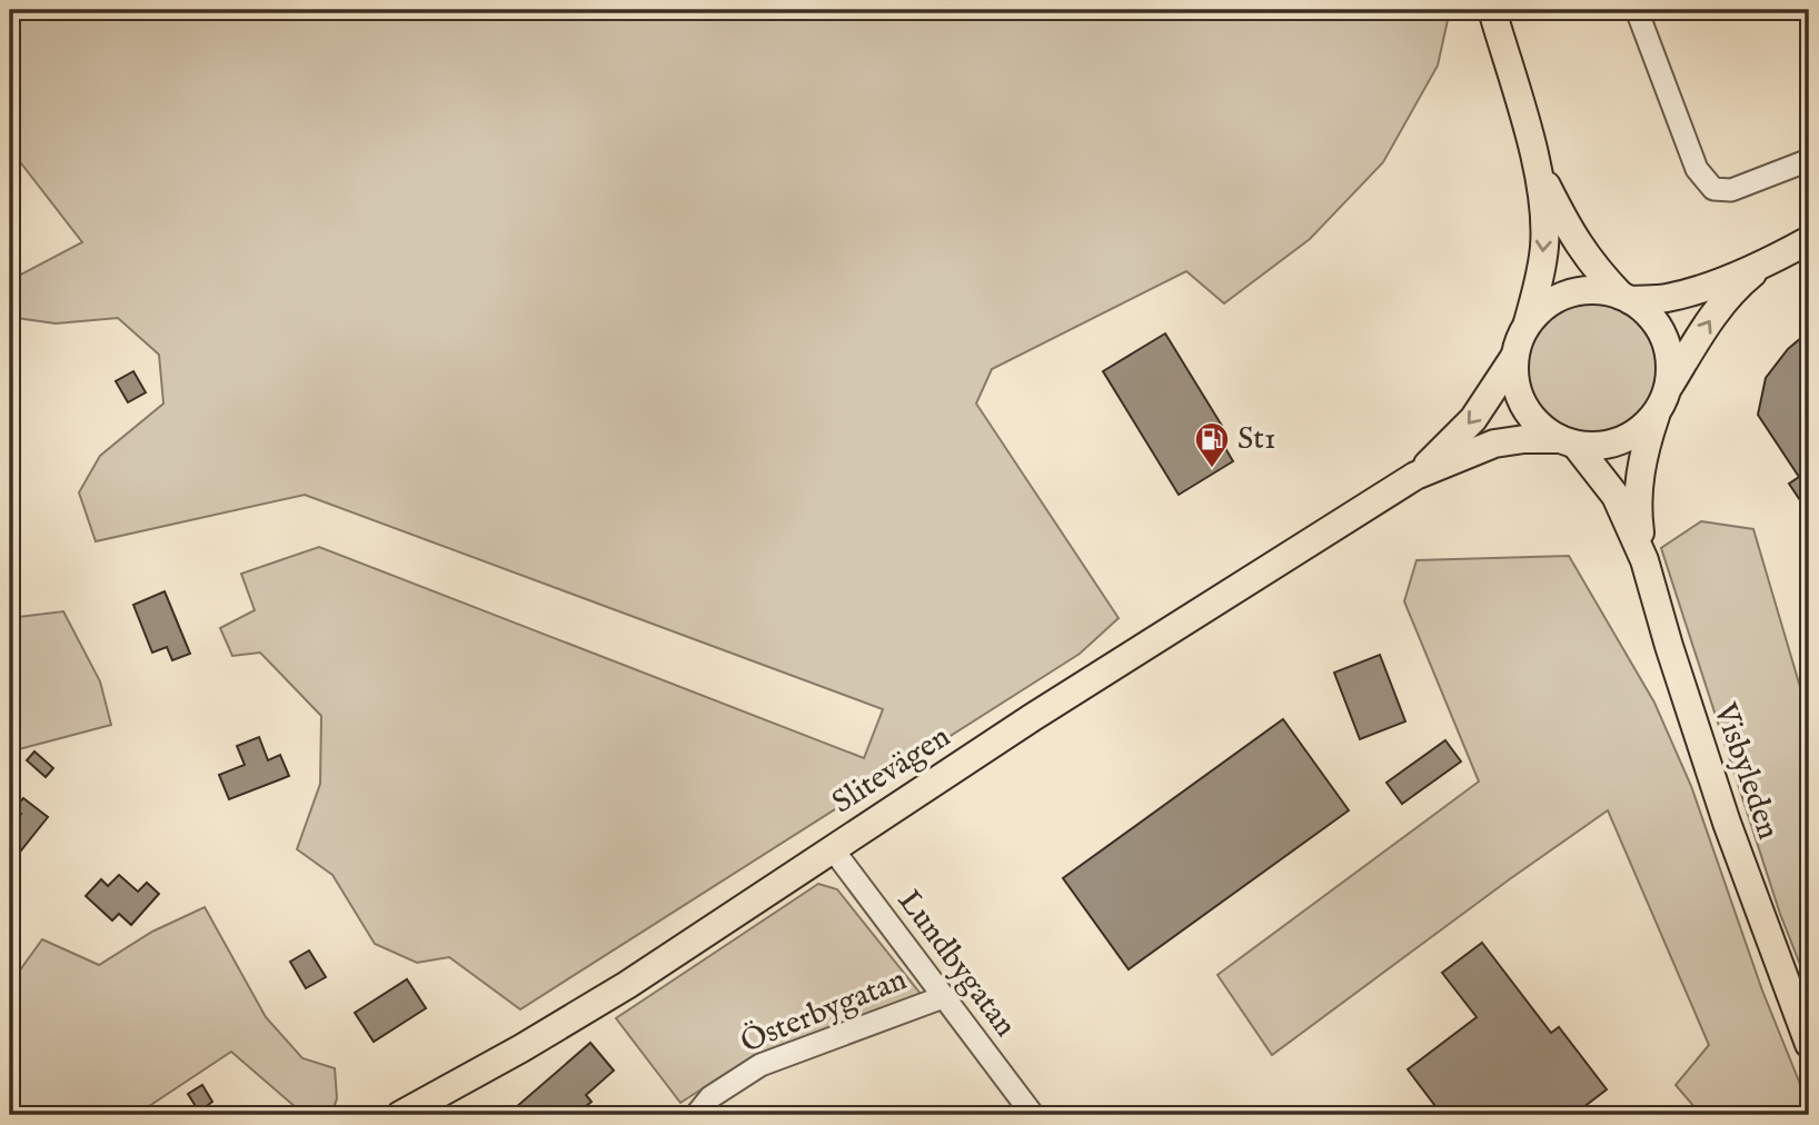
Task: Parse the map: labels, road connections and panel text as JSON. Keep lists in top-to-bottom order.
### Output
{
  "streets": {
    "main road": ["Slitevägen", "Visbyleden"],
    "street": ["Lundbygatan", "Österbygatan"]
  },
  "crossings": [
    ["Slitevägen", "Visbyleden"],
    ["Slitevägen", "Lundbygatan"],
    ["Lundbygatan", "Österbygatan"]
  ],
  "places": {
    "fuel station": ["St1"]
  }
}
